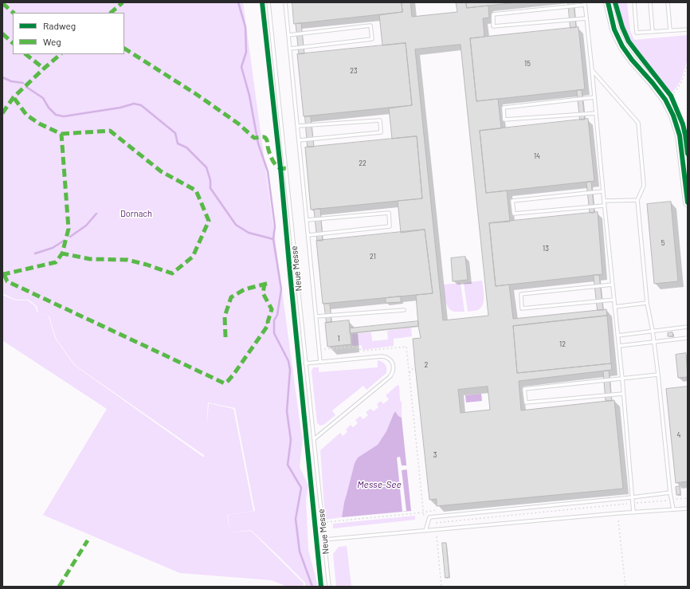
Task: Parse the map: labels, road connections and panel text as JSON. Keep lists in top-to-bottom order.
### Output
{
  "streets": {
    "lane": ["Neue Messe"]
  },
  "water": ["Messe-See"],
  "parks": ["Dornach"],
  "house_numbers": [
    "15",
    "23",
    "14",
    "22",
    "5",
    "13",
    "21",
    "1",
    "12",
    "2",
    "4",
    "3"
  ],
  "legend": ["Radweg", "Weg"]
}
